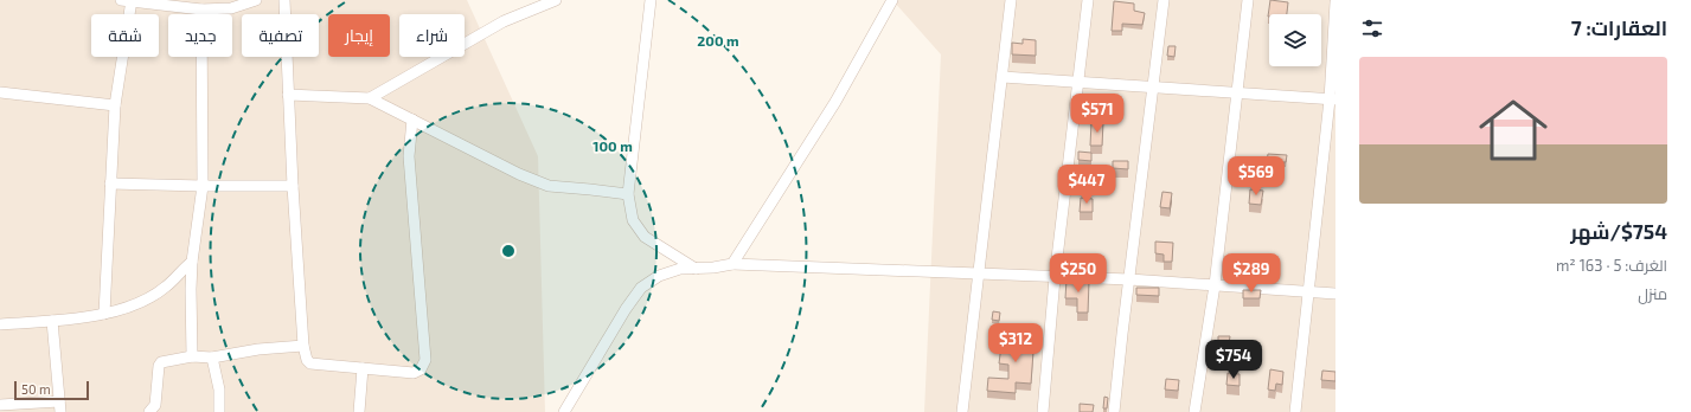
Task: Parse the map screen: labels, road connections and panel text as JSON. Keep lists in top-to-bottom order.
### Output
{
  "scale_bar": "50 m",
  "page": {
    "heading": "العقارات: 7",
    "chip": [
      "شراء",
      "إيجار",
      "تصفية",
      "جديد",
      "شقة"
    ],
    "list": [
      {
        "name": "$754/شهر",
        "note": "الغرف: 5 · 163 m² · منزل"
      }
    ],
    "price": [
      "$571",
      "$569",
      "$447",
      "$250",
      "$289",
      "$312",
      "$754"
    ],
    "scale": "50 m"
  },
  "rings": ["200 m", "100 m"]
}
